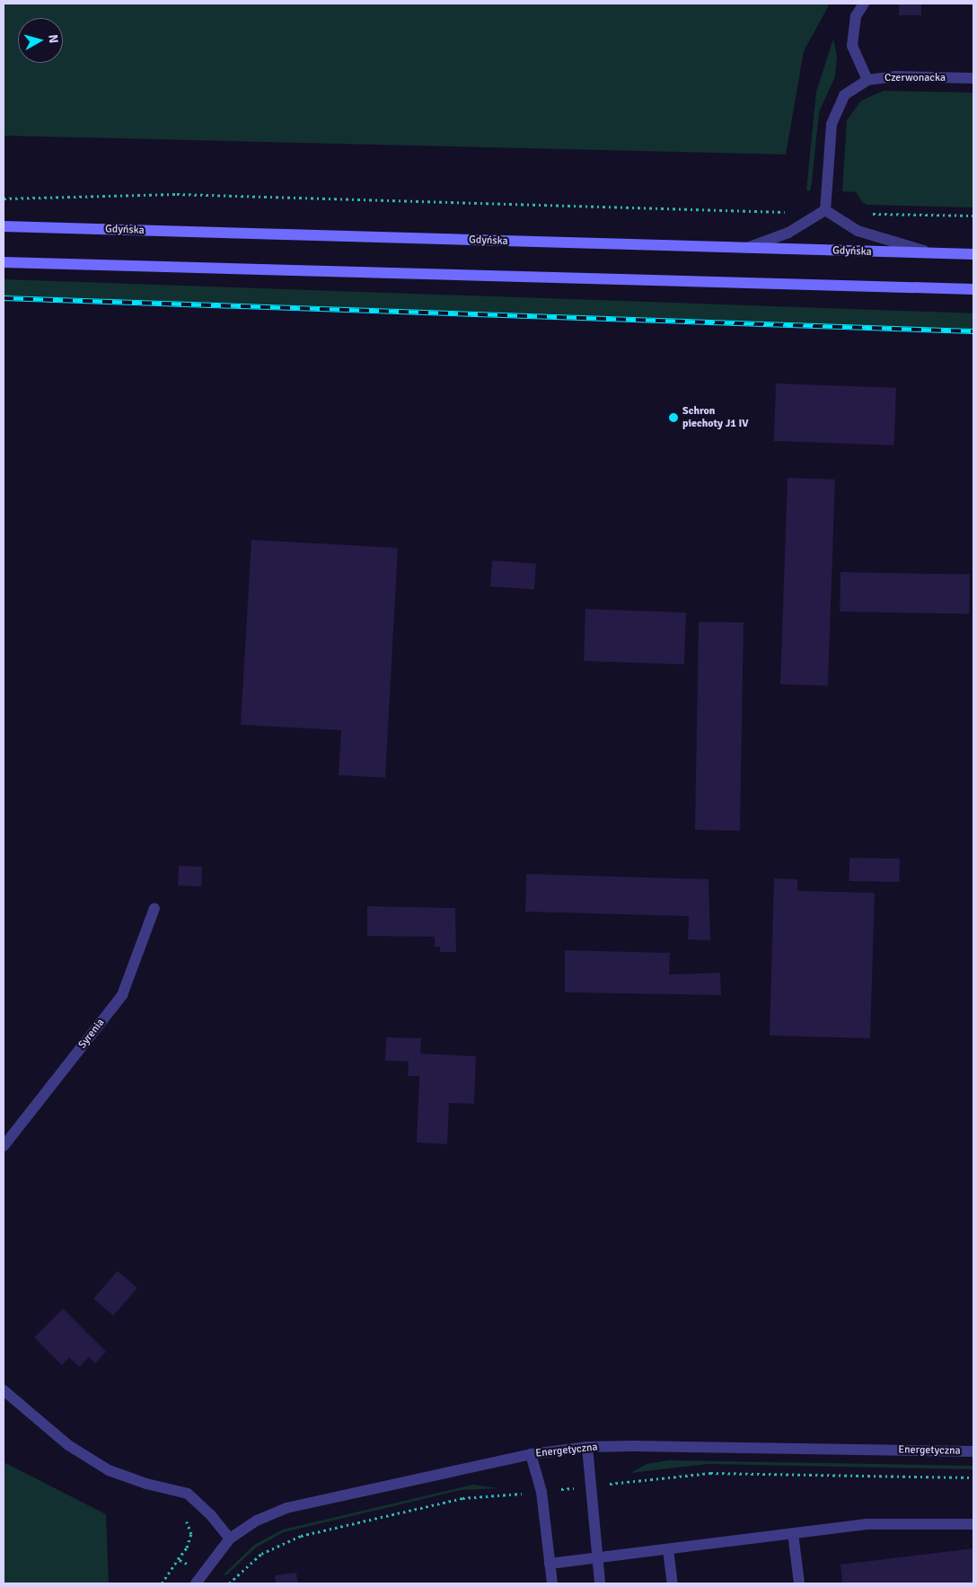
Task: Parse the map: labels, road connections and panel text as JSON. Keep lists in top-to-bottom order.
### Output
{
  "streets": {
    "main road": ["Gdyńska"],
    "street": ["Czerwonacka", "Syrenia", "Energetyczna"]
  },
  "places": ["Schron piechoty J1 IV"],
  "north": "right"
}
